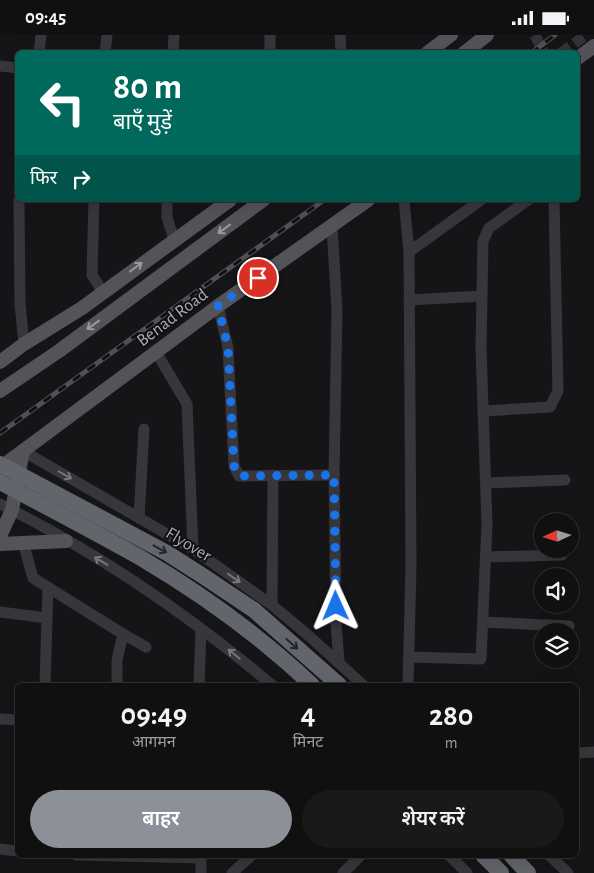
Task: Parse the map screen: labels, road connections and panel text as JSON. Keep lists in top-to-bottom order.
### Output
{
  "streets": {
    "highway": ["Flyover"],
    "main road": ["Benad Road"]
  },
  "crossings": [
    ["Benad Road", "Flyover"]
  ],
  "north": "left",
  "page": {
    "status": "09:45",
    "turn": ["80 m", "बाएँ मुड़ें"],
    "then": "फिर",
    "eta": [
      "09:49",
      "आगमन",
      "4",
      "मिनट",
      "280",
      "m"
    ],
    "buttons": ["बाहर", "शेयर करें"]
  }
}
